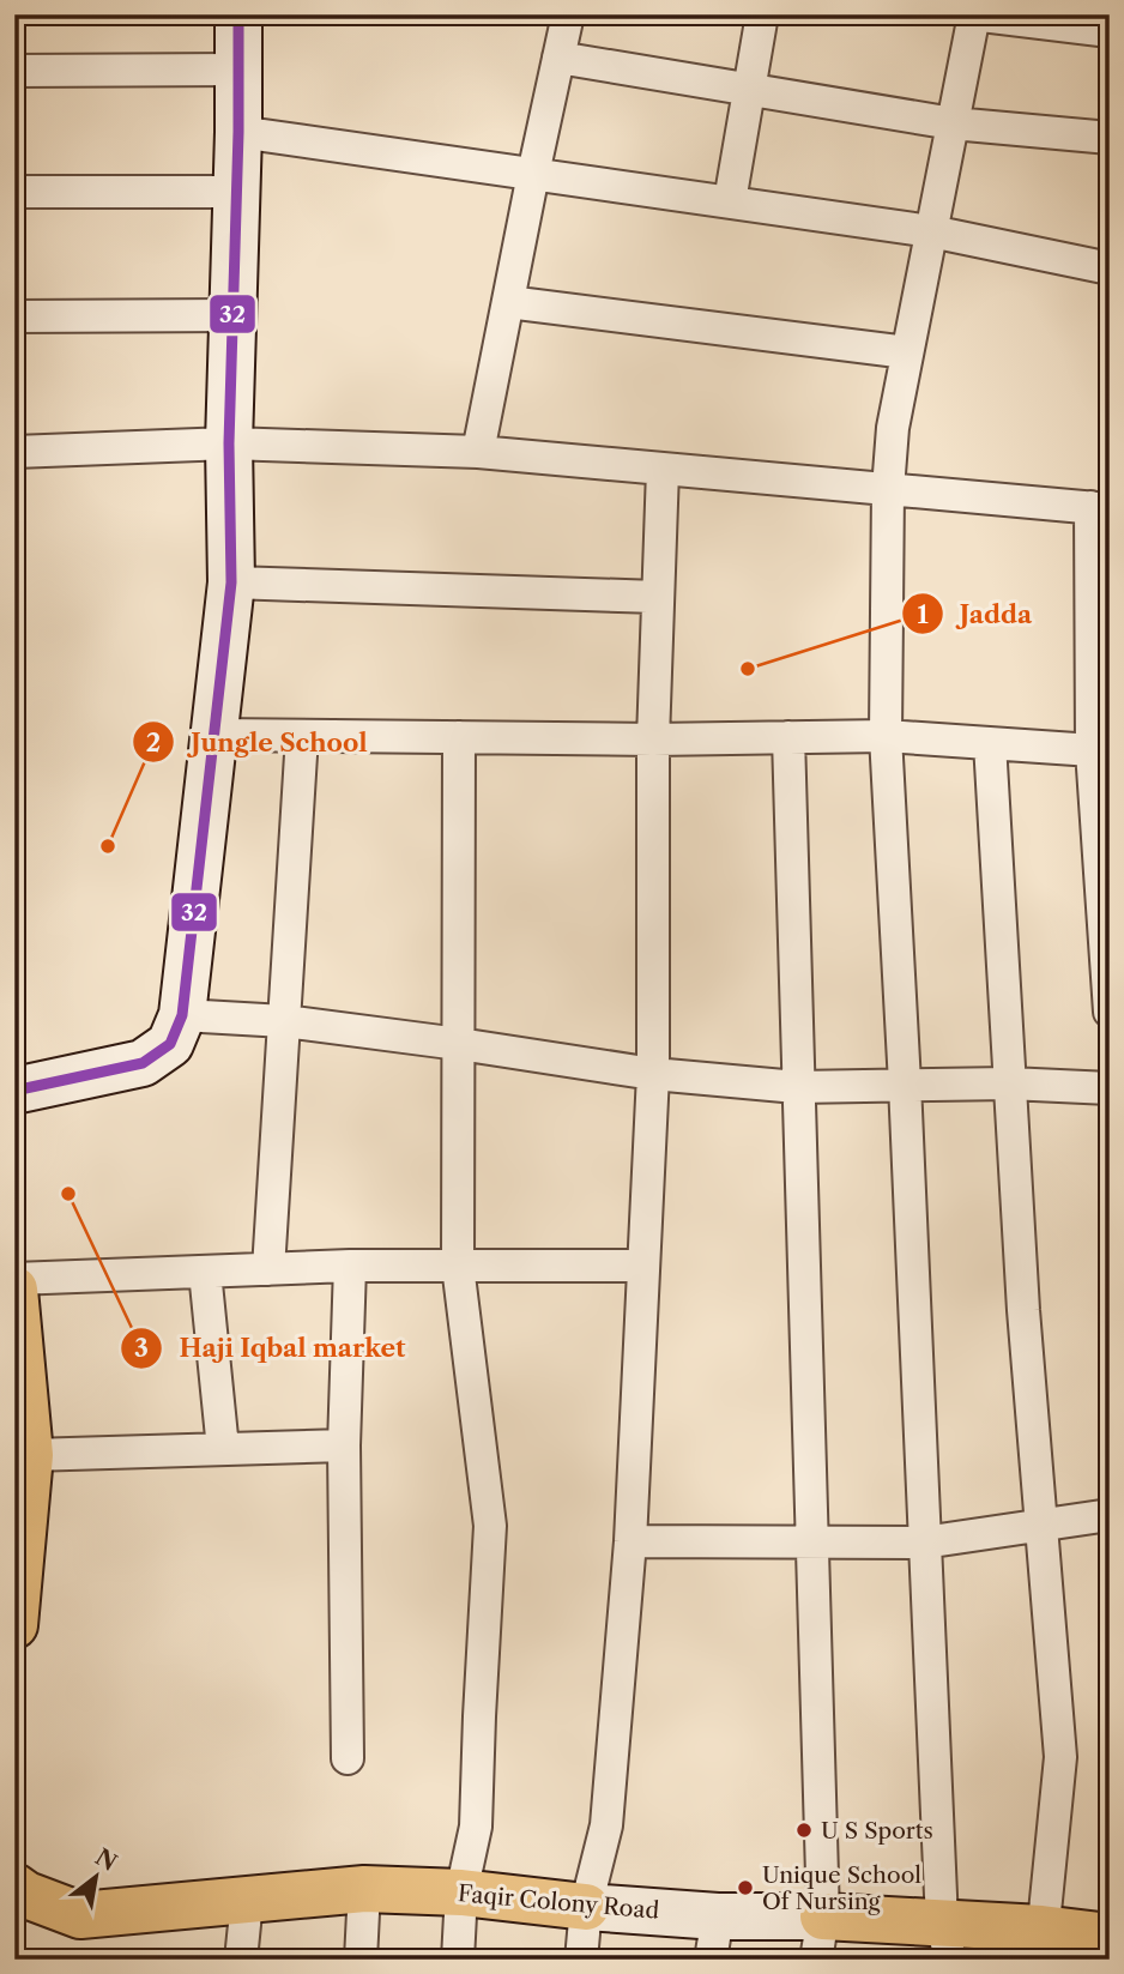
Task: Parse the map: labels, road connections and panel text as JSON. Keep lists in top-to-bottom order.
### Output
{
  "streets": {
    "main road": ["Faqir Colony Road"]
  },
  "places": [
    "Jadda",
    "Jungle School",
    "Haji Iqbal market",
    "U S Sports",
    "Unique School Of Nursing"
  ],
  "lines": ["transit line 32"],
  "north": "top right"
}
